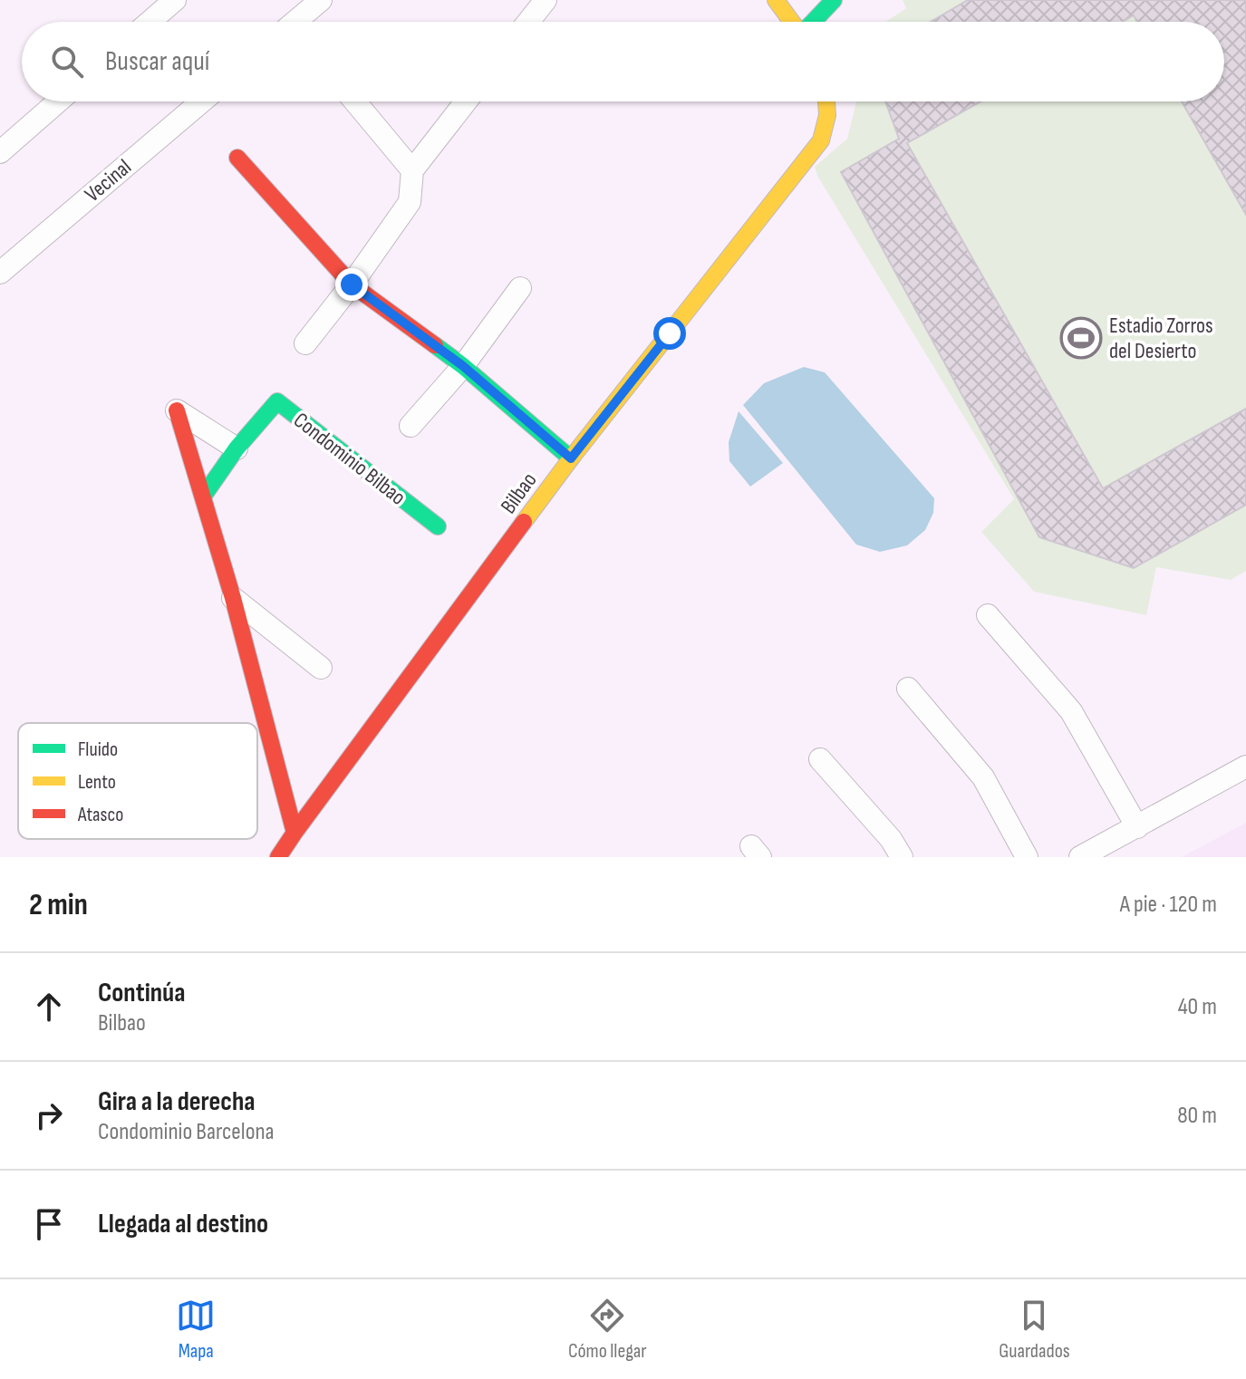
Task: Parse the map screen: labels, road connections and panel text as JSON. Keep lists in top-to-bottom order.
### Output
{
  "streets": {
    "street": ["Vecinal", "Condominio Bilbao", "Bilbao"]
  },
  "places": {
    "sports": ["Estadio Zorros del Desierto"]
  },
  "legend": ["Fluido", "Lento", "Atasco"],
  "page": {
    "search": "Buscar aquí",
    "heading": ["2 min", "A pie · 120 m"],
    "list": [
      ["Continúa", "Bilbao", "40 m"],
      ["Gira a la derecha", "Condominio Barcelona", "80 m"],
      "Llegada al destino"
    ],
    "nav": ["Mapa", "Cómo llegar", "Guardados"]
  }
}
